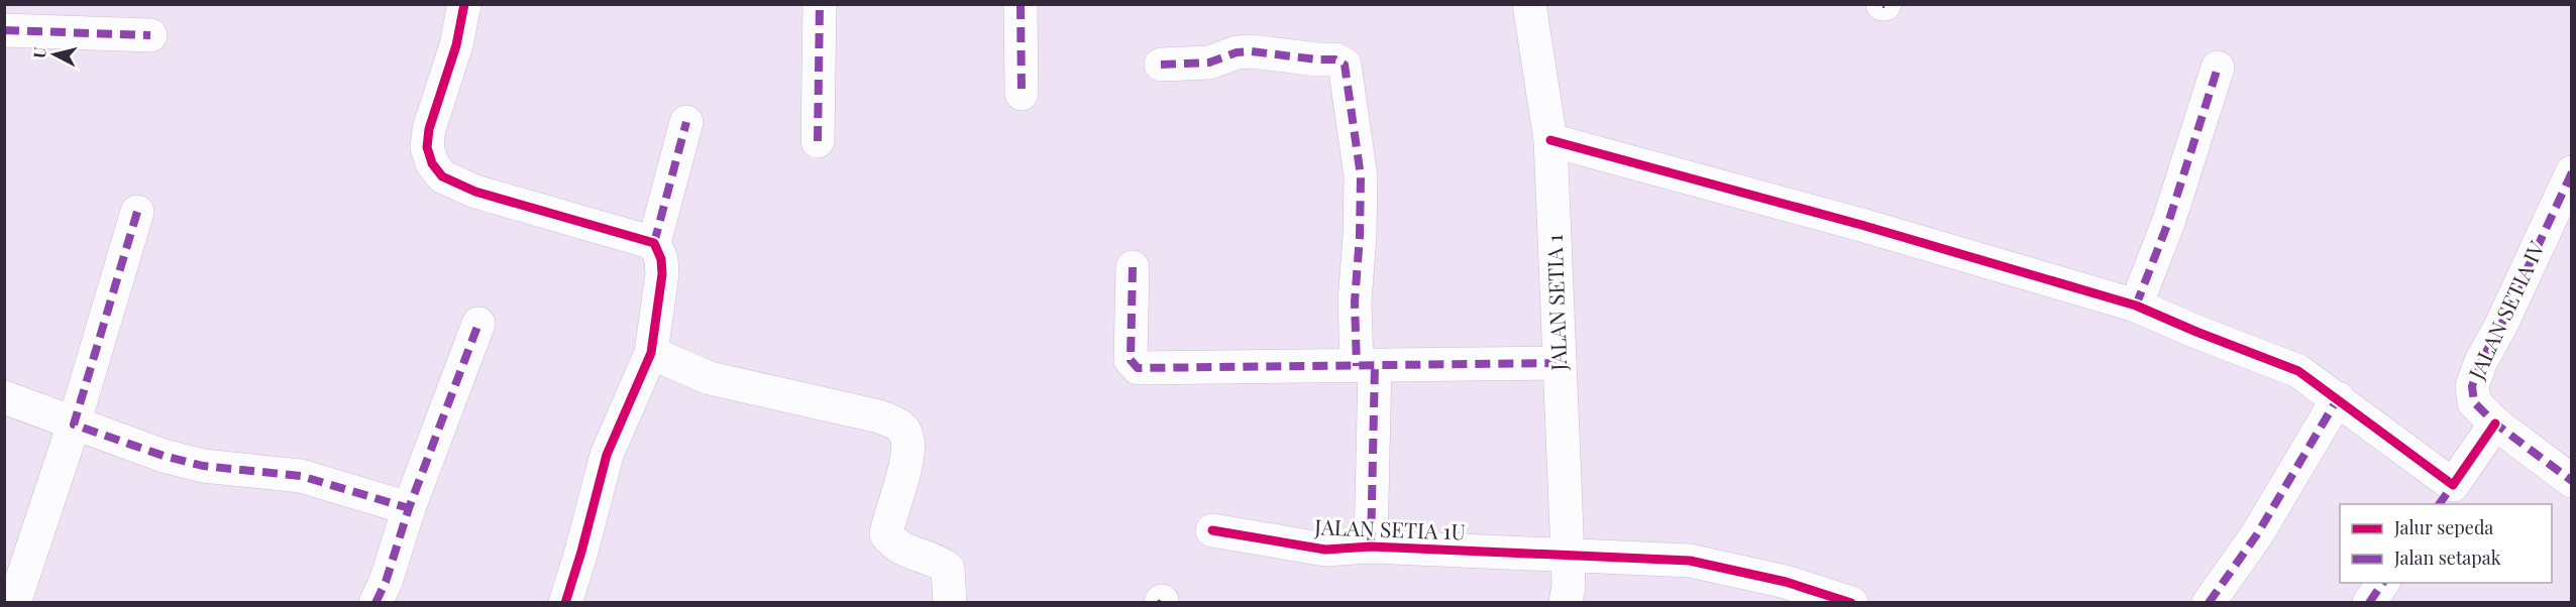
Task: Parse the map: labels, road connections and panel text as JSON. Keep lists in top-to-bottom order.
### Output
{
  "streets": {
    "street": ["JALAN SETIA 1", "JALAN SETIA IV", "JALAN SETIA 1U"]
  },
  "crossings": [
    ["JALAN SETIA 1", "JALAN SETIA 1U"]
  ],
  "legend": ["Jalur sepeda", "Jalan setapak"],
  "north": "left"
}
